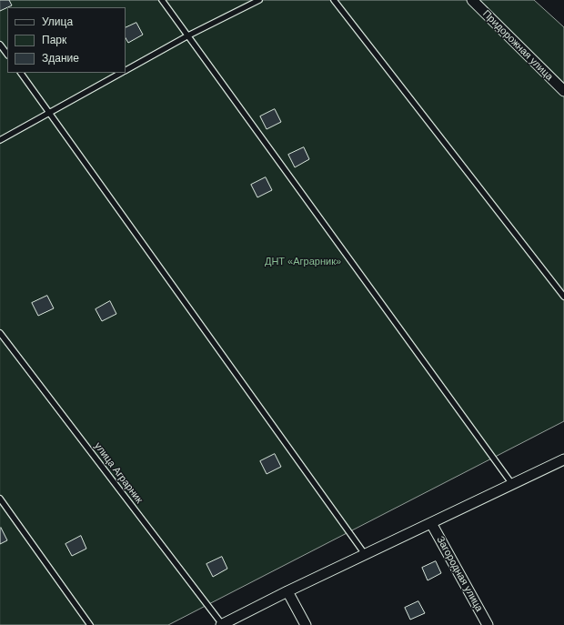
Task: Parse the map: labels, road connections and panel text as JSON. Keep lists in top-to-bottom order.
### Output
{
  "streets": {
    "street": ["Придорожная улица", "Загородная улица"],
    "lane": ["улица Аграрник"]
  },
  "parks": ["ДНТ «Аграрник»"],
  "legend": ["Улица", "Парк", "Здание"]
}
